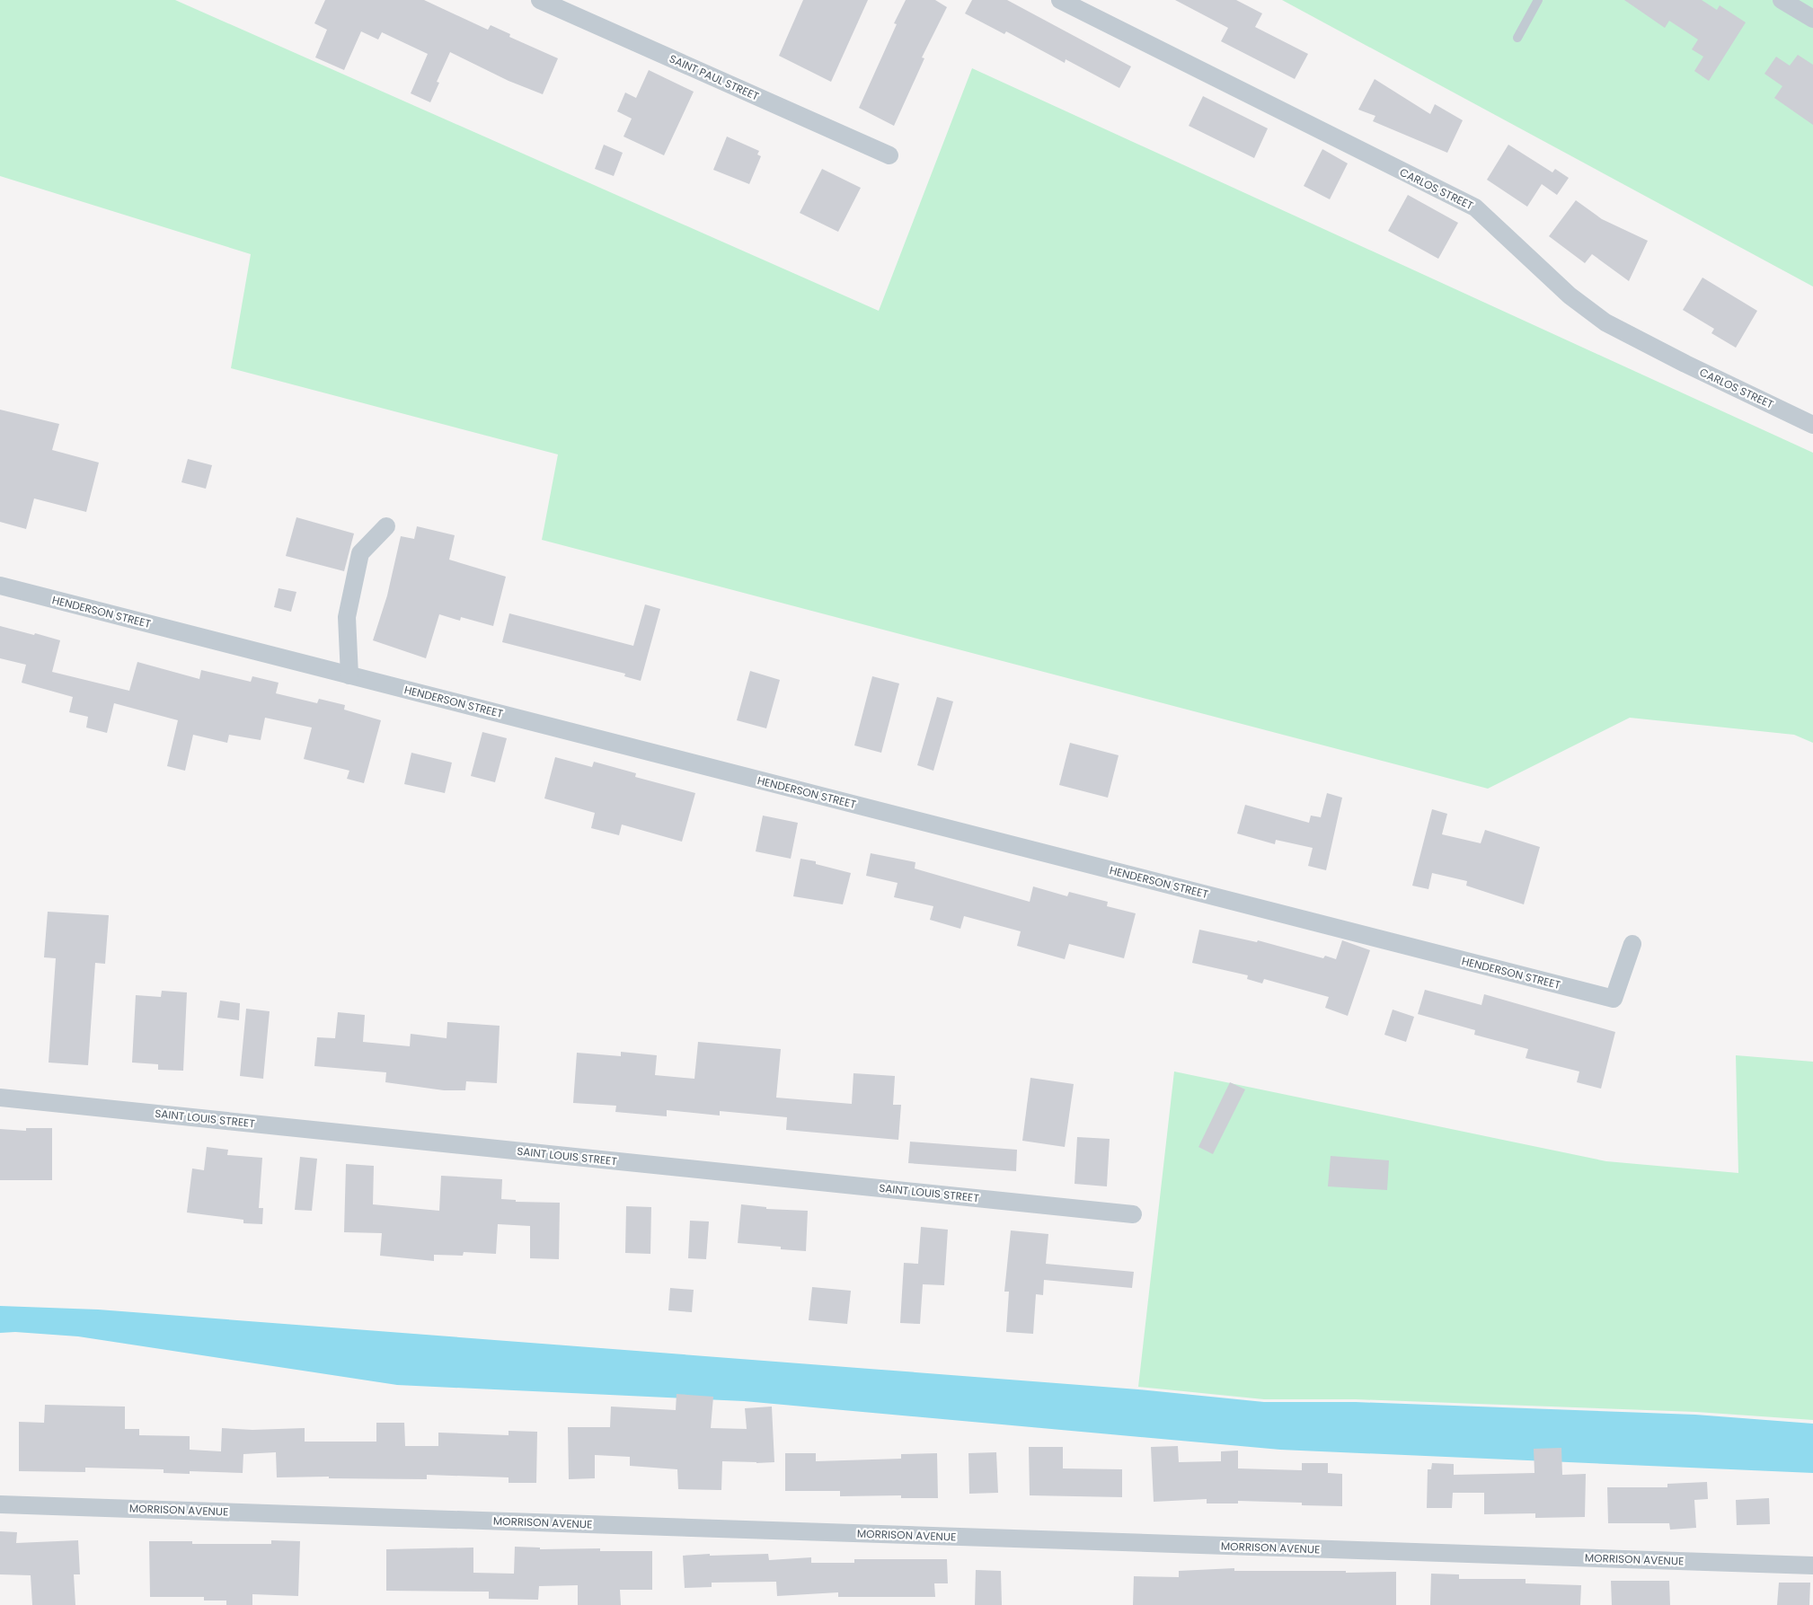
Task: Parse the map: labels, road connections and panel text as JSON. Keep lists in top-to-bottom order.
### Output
{
  "streets": {
    "street": [
      "SAINT PAUL STREET",
      "CARLOS STREET",
      "HENDERSON STREET",
      "SAINT LOUIS STREET",
      "MORRISON AVENUE"
    ]
  }
}
